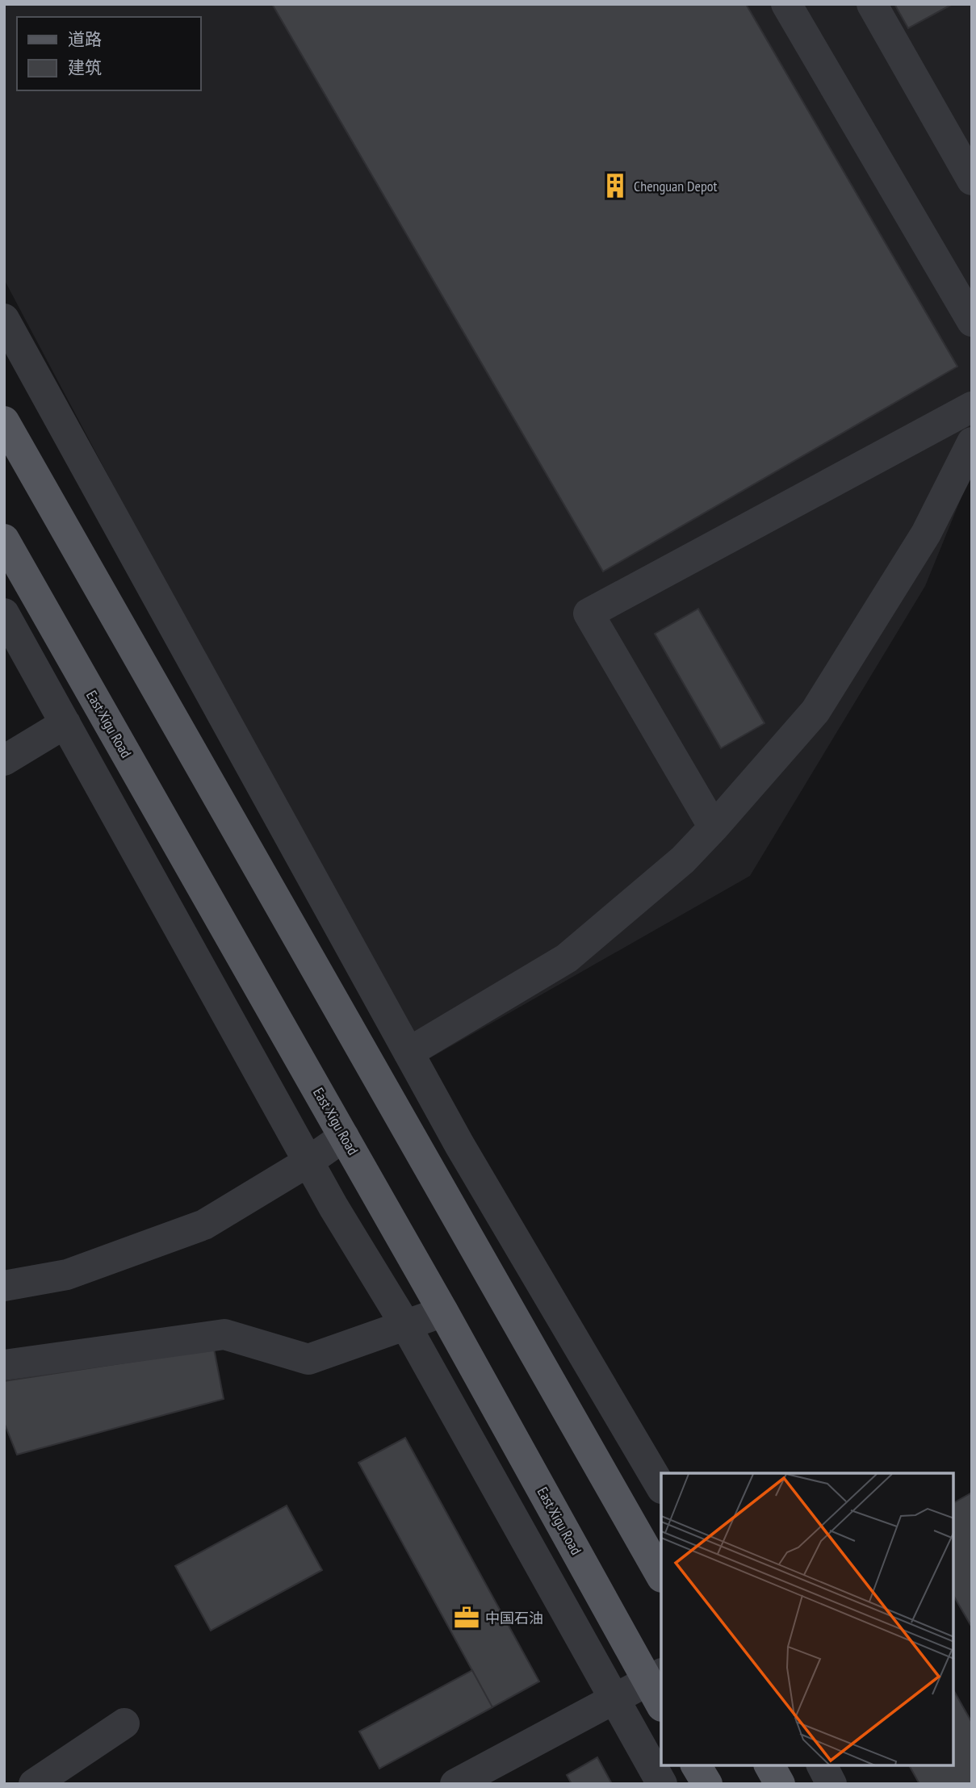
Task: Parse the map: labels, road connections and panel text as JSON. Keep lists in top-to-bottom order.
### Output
{
  "streets": {
    "main road": ["East Xigu Road"]
  },
  "places": {
    "building": ["Chenguan Depot"],
    "office": ["中国石油"]
  },
  "legend": ["道路", "建筑"]
}
